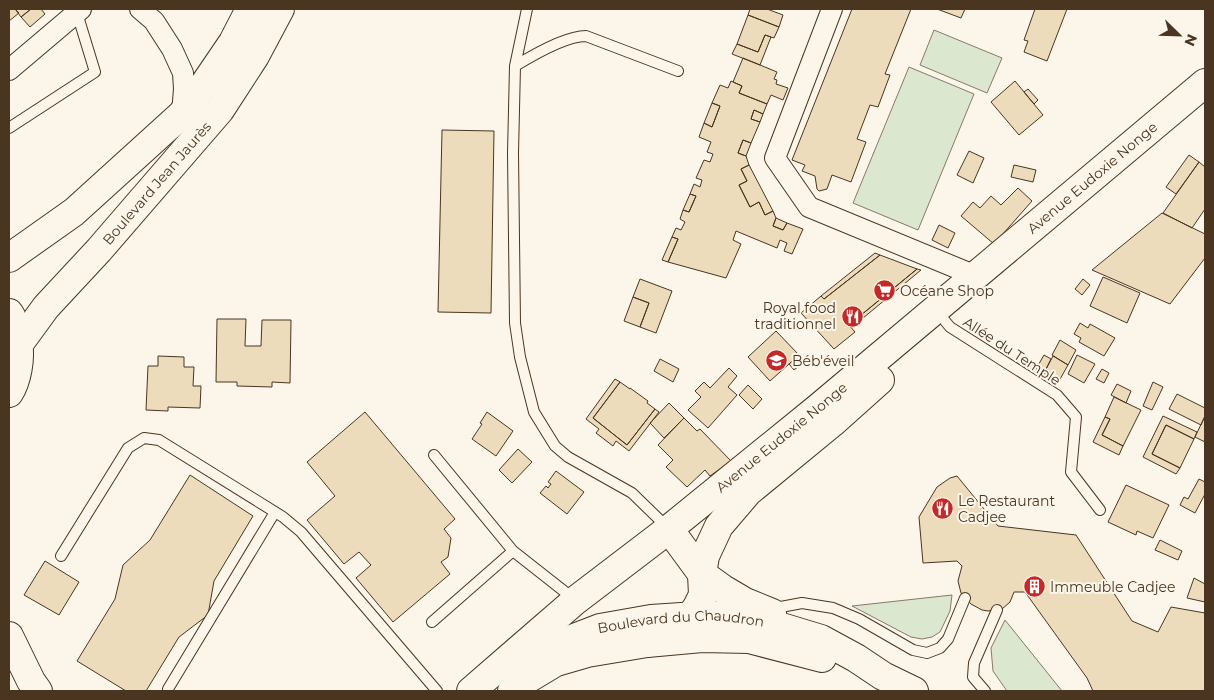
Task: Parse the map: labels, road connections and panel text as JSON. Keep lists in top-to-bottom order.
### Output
{
  "streets": {
    "main road": ["Avenue Eudoxie Nonge", "Boulevard Jean Jaurès", "Boulevard du Chaudron"],
    "lane": ["Allée du Temple"]
  },
  "crossings": [
    ["Avenue Eudoxie Nonge", "Allée du Temple"],
    ["Avenue Eudoxie Nonge", "Boulevard du Chaudron"]
  ],
  "places": {
    "supermarket": ["Océane Shop"],
    "restaurant": ["Royal food traditionnel", "Le Restaurant Cadjee"],
    "school or university": ["Béb'éveil"],
    "building": ["Immeuble Cadjee"]
  },
  "north": "bottom right"
}
